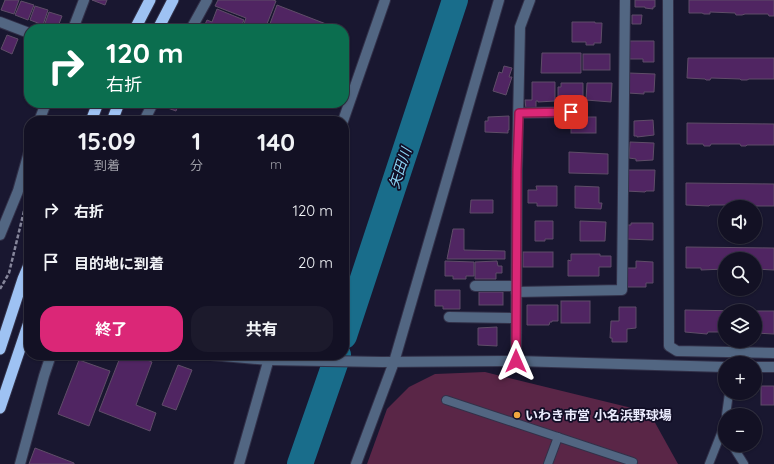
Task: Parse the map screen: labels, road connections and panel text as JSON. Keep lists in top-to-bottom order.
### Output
{
  "water": ["矢田川"],
  "places": ["いわき市営 小名浜野球場"],
  "page": {
    "turn": ["120 m", "右折"],
    "eta": [
      "15:09",
      "到着",
      "1",
      "分",
      "140",
      "m"
    ],
    "list": [
      {
        "name": "右折",
        "value": "120 m"
      },
      {
        "name": "目的地に到着",
        "value": "20 m"
      }
    ],
    "map_buttons": ["+", "−"],
    "buttons": ["終了", "共有"]
  }
}
